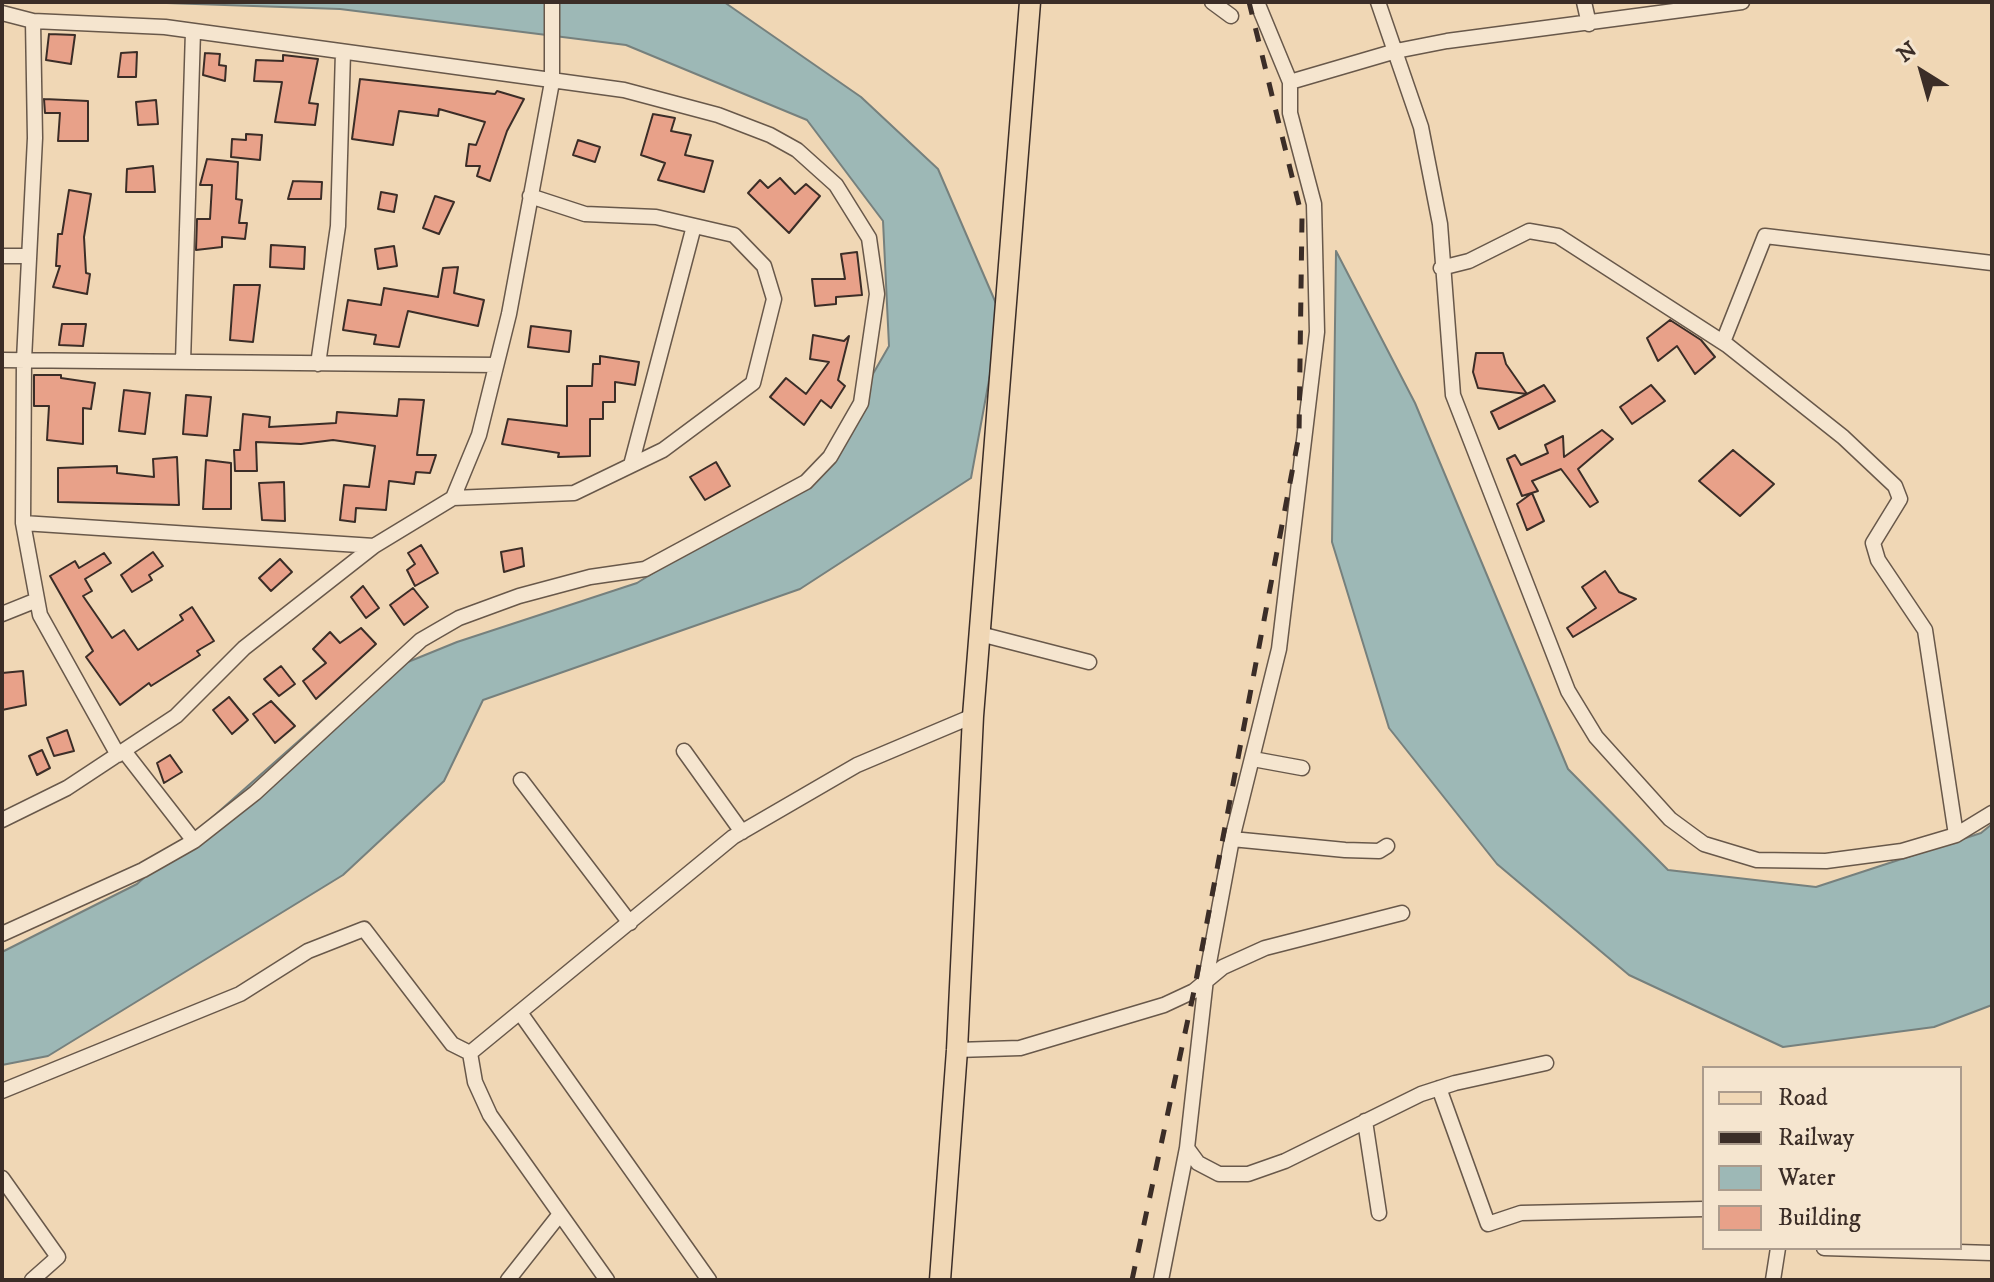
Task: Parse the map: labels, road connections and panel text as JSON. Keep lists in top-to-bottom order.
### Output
{
  "legend": [
    "Road",
    "Railway",
    "Water",
    "Building"
  ],
  "north": "top left"
}
